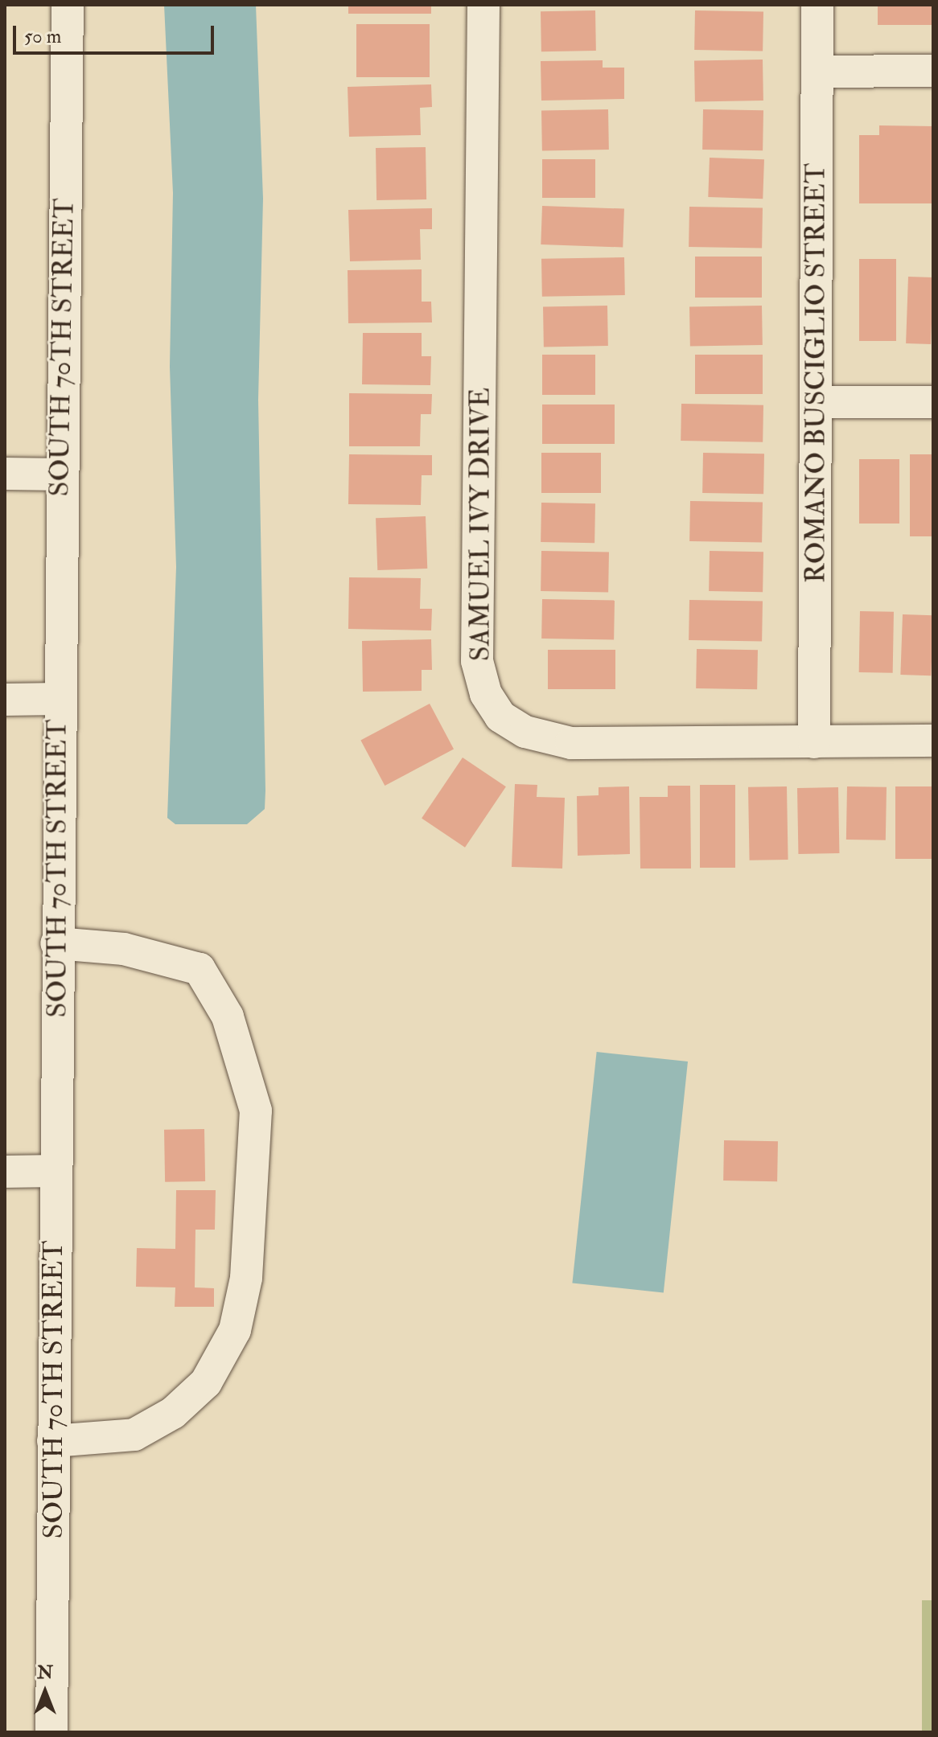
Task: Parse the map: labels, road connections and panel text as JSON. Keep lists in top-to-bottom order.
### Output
{
  "streets": {
    "street": ["SOUTH 70TH STREET", "ROMANO BUSCIGLIO STREET", "SAMUEL IVY DRIVE"]
  },
  "crossings": [
    ["ROMANO BUSCIGLIO STREET", "SAMUEL IVY DRIVE"]
  ],
  "scale_bar": "50 m",
  "north": "top"
}
